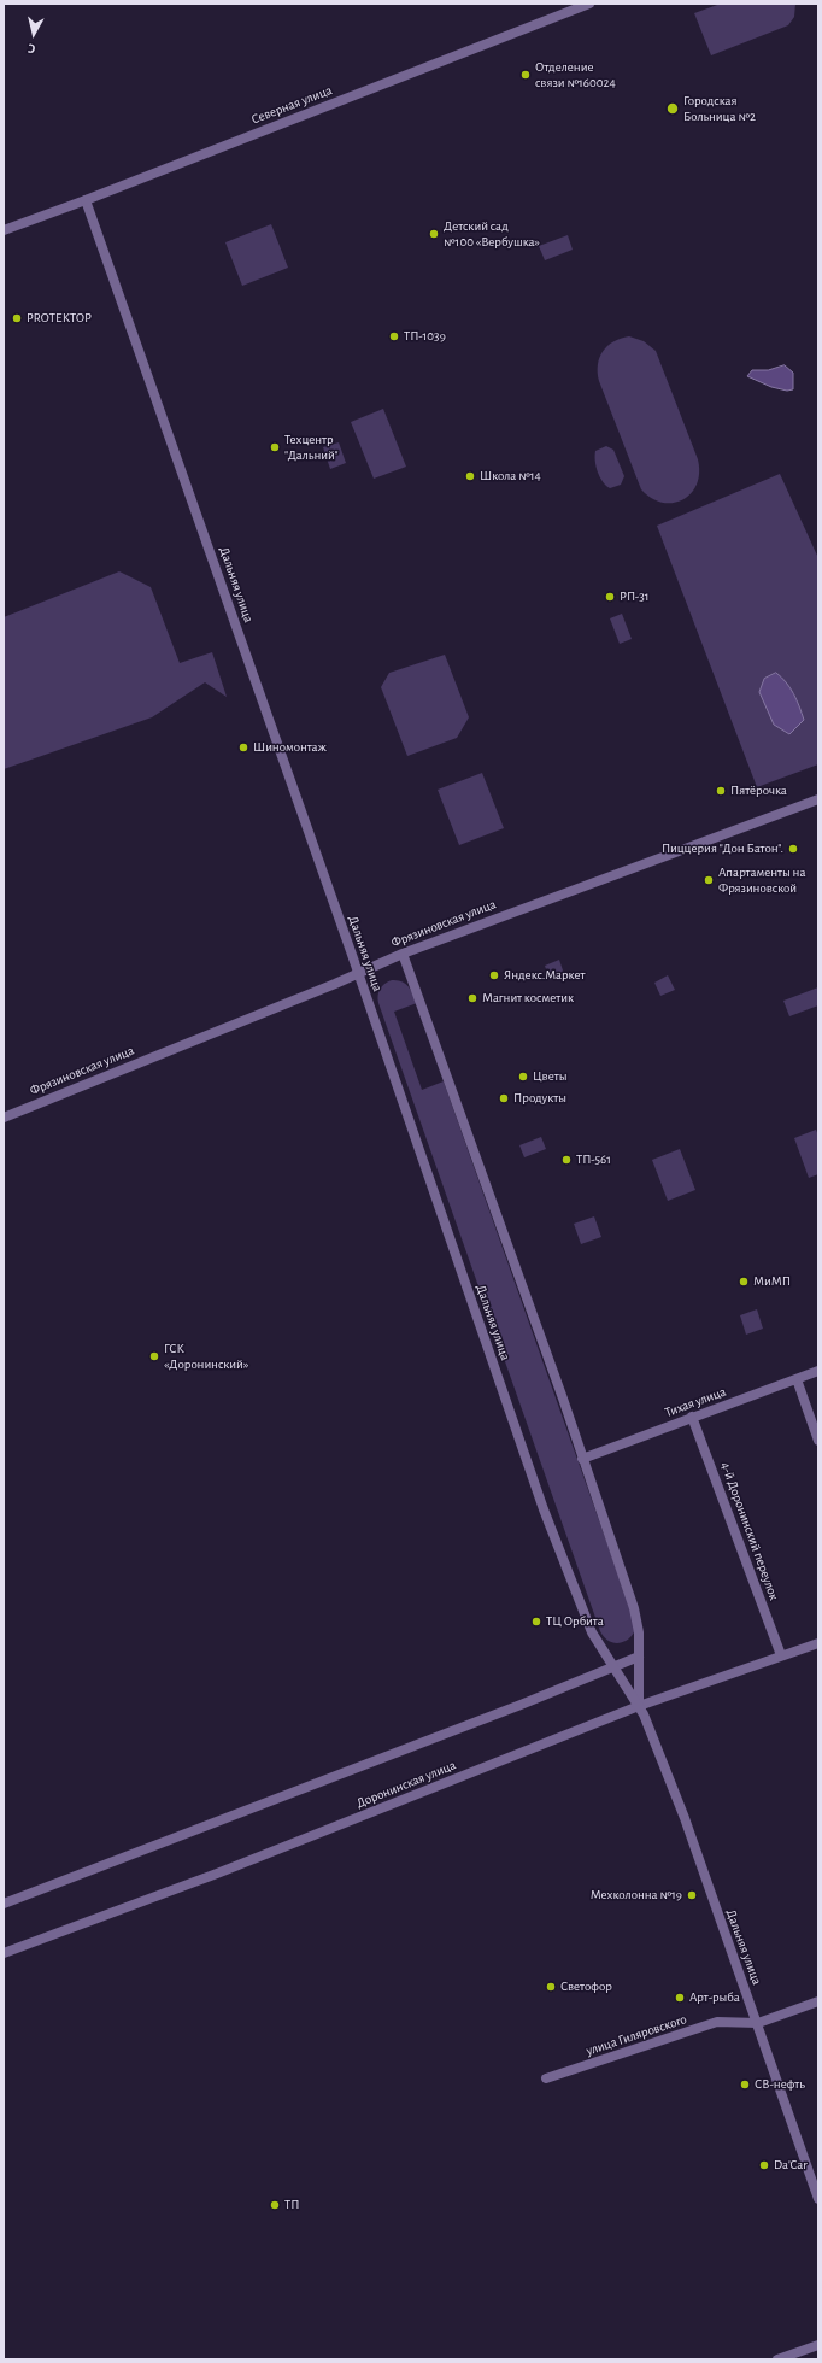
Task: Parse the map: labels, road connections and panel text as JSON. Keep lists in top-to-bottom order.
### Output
{
  "streets": {
    "street": [
      "Северная улица",
      "Дальняя улица",
      "Фрязиновская улица",
      "Тихая улица",
      "4-й Доронинский переулок",
      "Доронинская улица",
      "улица Гиляровского"
    ]
  },
  "crossings": [
    ["Северная улица", "Дальняя улица"],
    ["Дальняя улица", "Фрязиновская улица"],
    ["Дальняя улица", "Тихая улица"],
    ["Дальняя улица", "Доронинская улица"],
    ["Дальняя улица", "улица Гиляровского"],
    ["Тихая улица", "4-й Доронинский переулок"],
    ["4-й Доронинский переулок", "Доронинская улица"]
  ],
  "places": [
    "Отделение связи №160024",
    "Городская Больница №2",
    "Детский сад №100 «Вербушка»",
    "PROТЕКТОР",
    "ТП-1039",
    "Техцентр \"Дальний\"",
    "Школа №14",
    "РП-31",
    "Шиномонтаж",
    "Пятёрочка",
    "Пиццерия \"Дон Батон\".",
    "Апартаменты на Фрязиновской",
    "Яндекс.Маркет",
    "Магнит косметик",
    "Цветы",
    "Продукты",
    "ТП-561",
    "МиМП",
    "ГСК «Доронинский»",
    "ТЦ Орбита",
    "Мехколонна №19",
    "Светофор",
    "Арт-рыба",
    "СВ-нефть",
    "Da'Car",
    "ТП"
  ],
  "north": "bottom"
}
